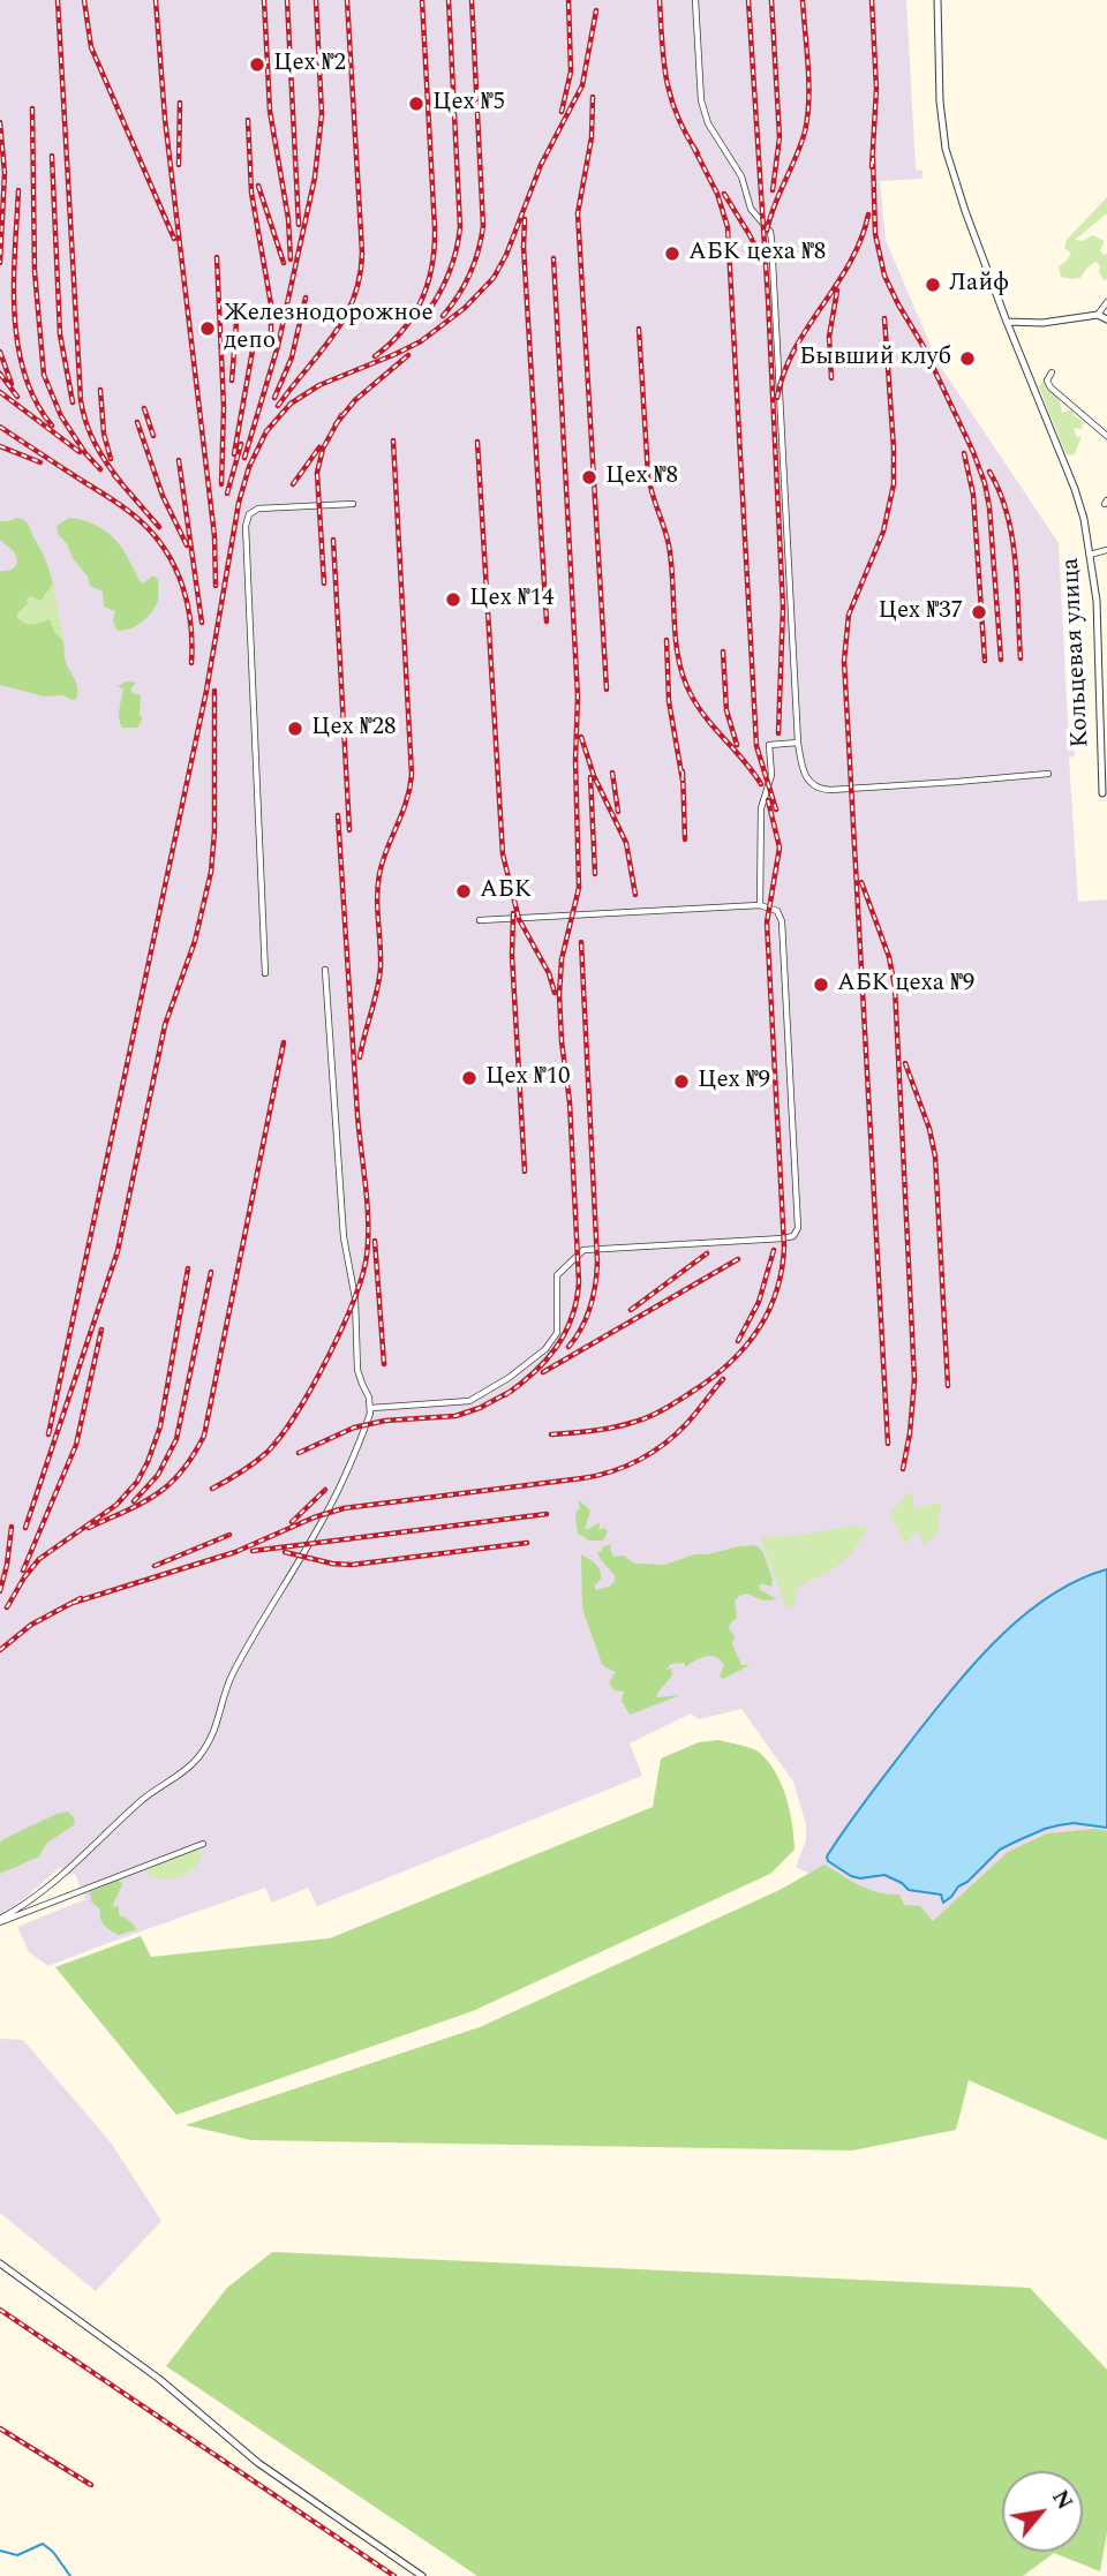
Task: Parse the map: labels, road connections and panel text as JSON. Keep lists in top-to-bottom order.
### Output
{
  "streets": {
    "street": ["Кольцевая улица"]
  },
  "places": [
    "Цех №2",
    "Цех №5",
    "АБК цеха №8",
    "Лайф",
    "Железнодорожное депо",
    "Бывший клуб",
    "Цех №8",
    "Цех №14",
    "Цех №37",
    "Цех №28",
    "АБК",
    "АБК цеха №9",
    "Цех №10",
    "Цех №9"
  ],
  "north": "top right"
}
